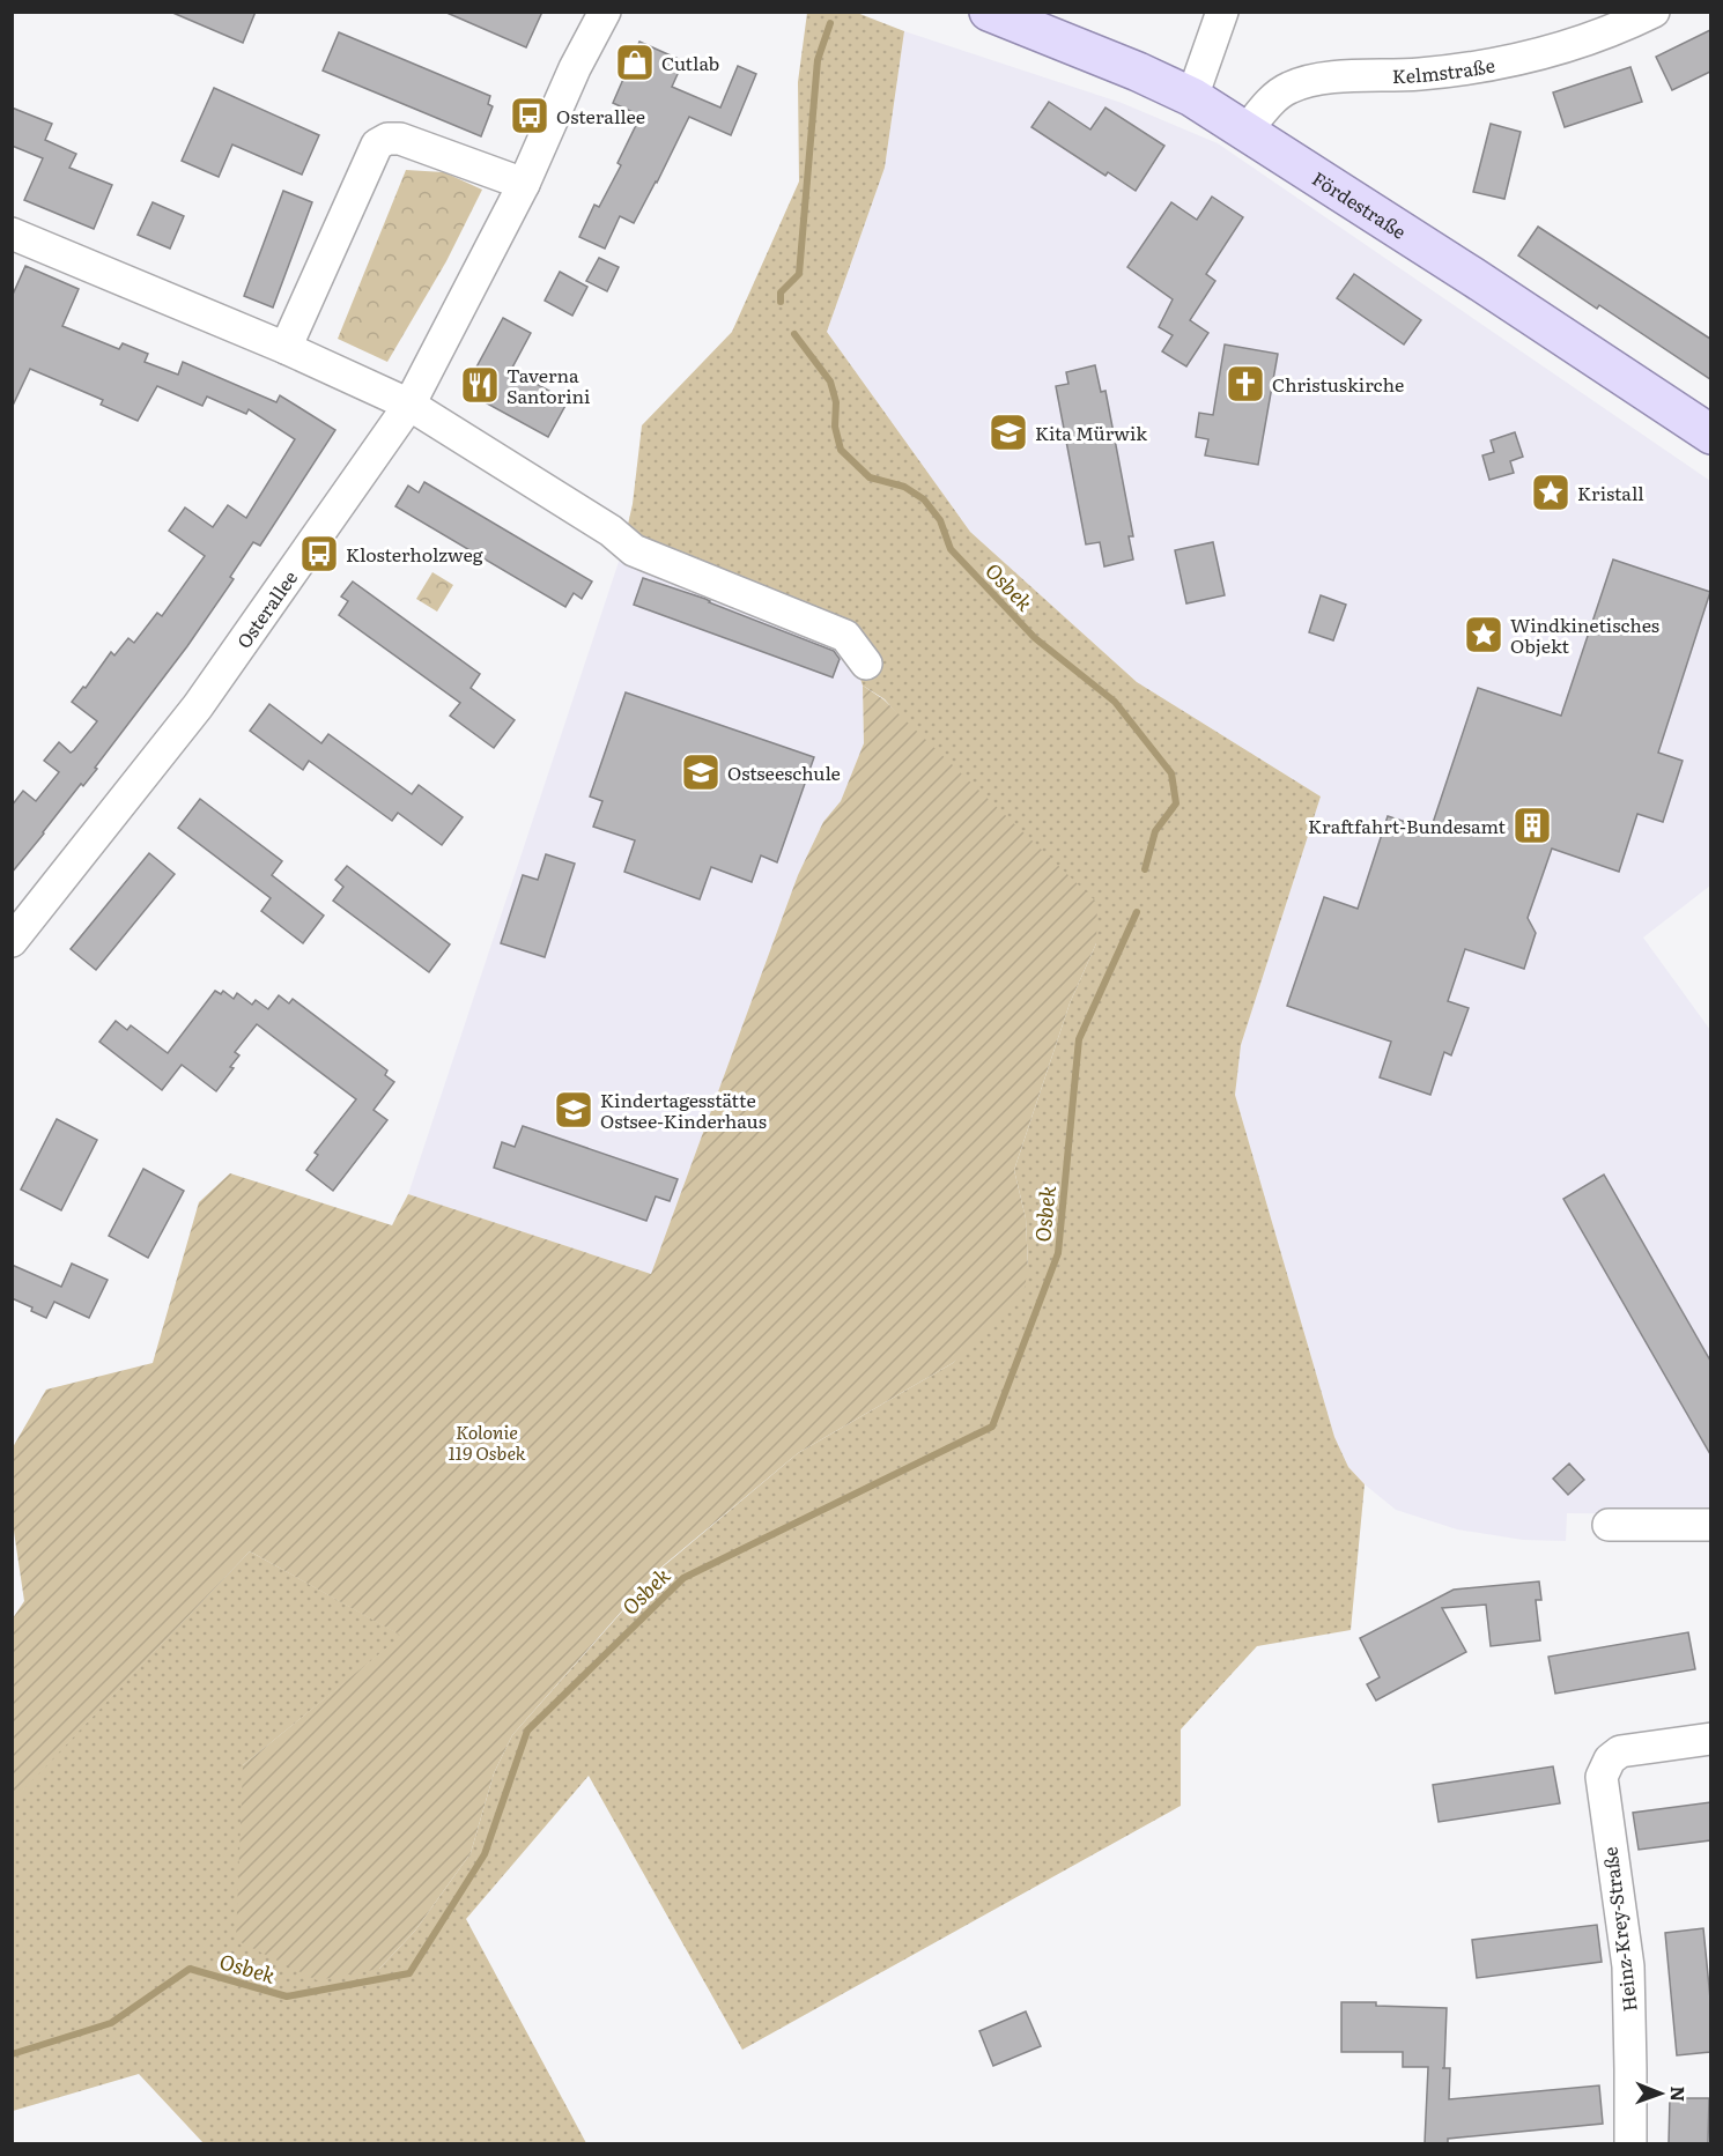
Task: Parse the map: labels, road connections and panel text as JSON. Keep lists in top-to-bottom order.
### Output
{
  "streets": {
    "main road": ["Fördestraße"],
    "street": ["Kelmstraße", "Osterallee", "Heinz-Krey-Straße"]
  },
  "crossings": [
    ["Kelmstraße", "Fördestraße"]
  ],
  "water": ["Osbek"],
  "parks": ["Kolonie 119 Osbek"],
  "places": {
    "shop": ["Cutlab"],
    "bus stop": ["Osterallee", "Klosterholzweg"],
    "church": ["Christuskirche"],
    "restaurant": ["Taverna Santorini"],
    "school or university": ["Kita Mürwik", "Ostseeschule", "Kindertagesstätte Ostsee-Kinderhaus"],
    "place": ["Kristall", "Windkinetisches Objekt"],
    "building": ["Kraftfahrt-Bundesamt"]
  },
  "north": "right"
}
